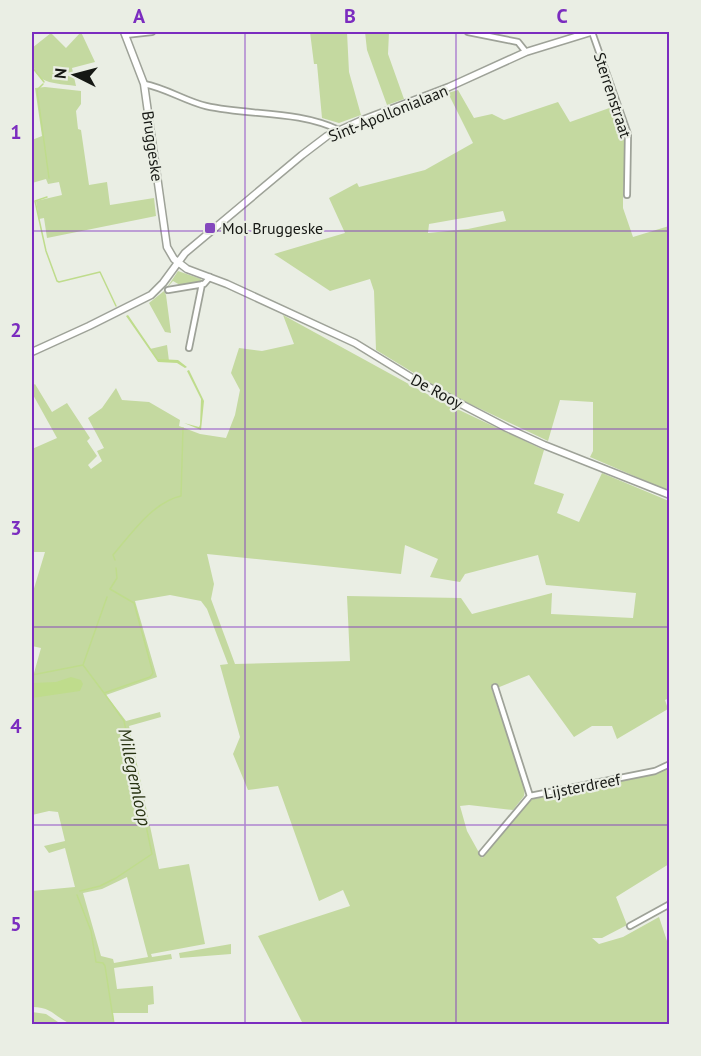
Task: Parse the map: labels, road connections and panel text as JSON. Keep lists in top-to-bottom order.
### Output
{
  "streets": {
    "street": [
      "Sterrenstraat",
      "Sint-Apollonialaan",
      "Bruggeske",
      "De Rooy",
      "Lijsterdreef"
    ]
  },
  "crossings": [
    ["Sterrenstraat", "Sint-Apollonialaan"],
    ["Sint-Apollonialaan", "Bruggeske"],
    ["Sint-Apollonialaan", "De Rooy"],
    ["Bruggeske", "De Rooy"]
  ],
  "water": ["Millegemloop"],
  "places": {
    "transit": ["Mol Bruggeske"]
  },
  "north": "left",
  "grid": {
    "columns": ["A", "B", "C"],
    "rows": [
      "1",
      "2",
      "3",
      "4",
      "5"
    ]
  }
}
